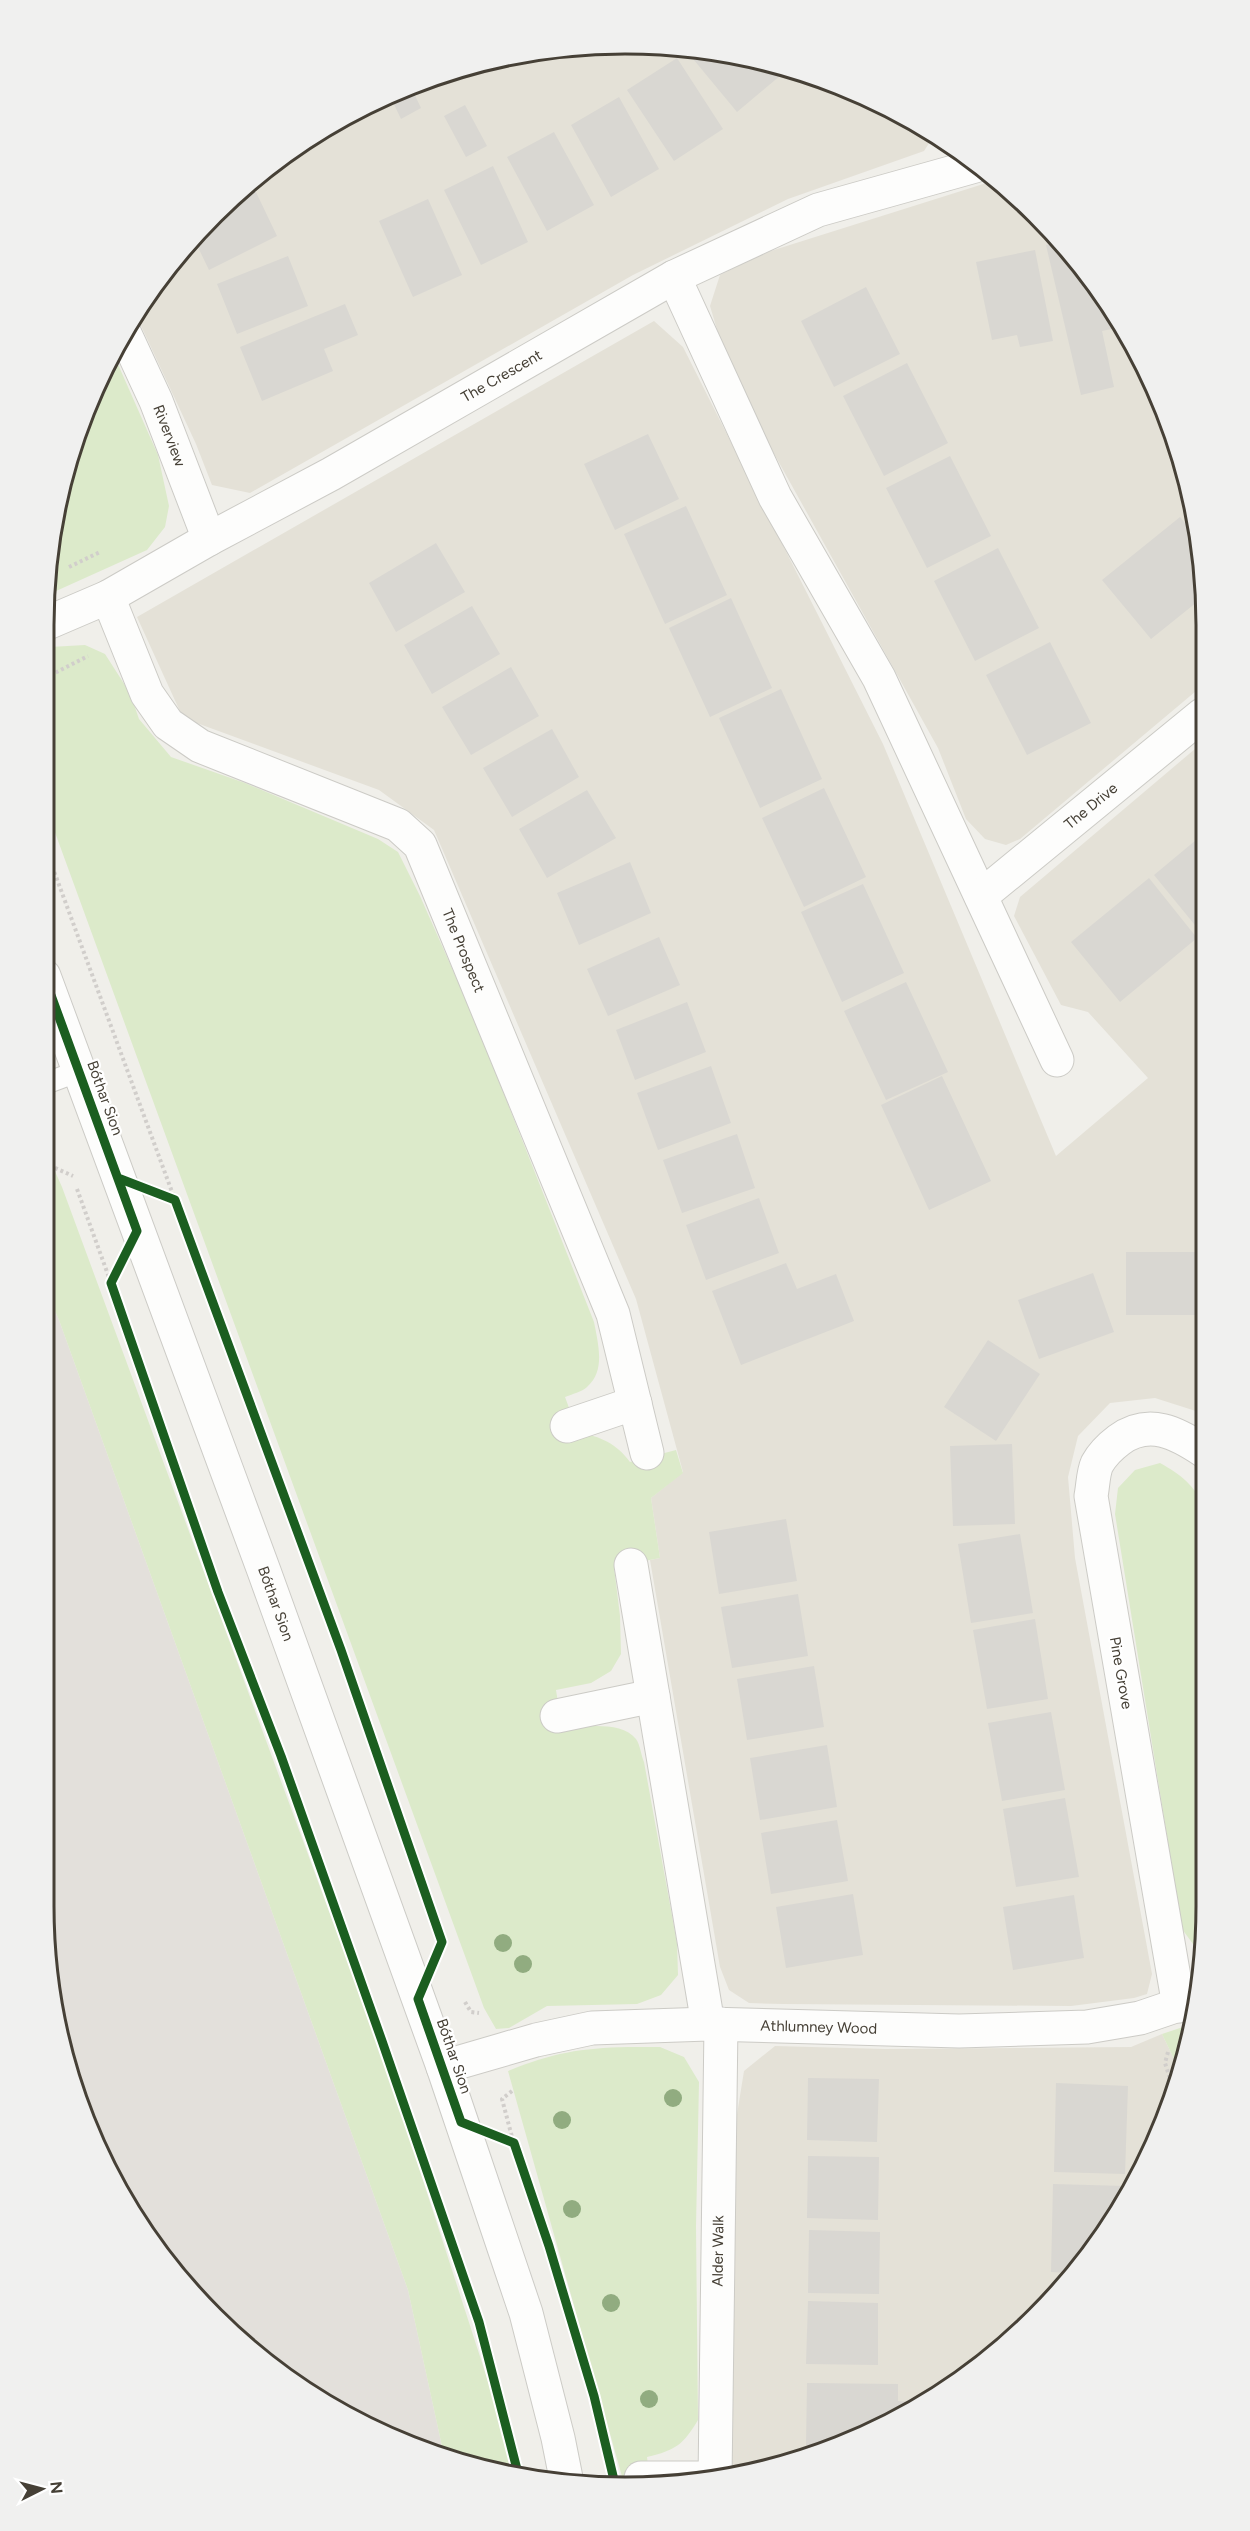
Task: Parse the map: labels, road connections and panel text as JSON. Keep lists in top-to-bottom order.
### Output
{
  "streets": {
    "street": [
      "The Crescent",
      "Riverview",
      "The Drive",
      "The Prospect",
      "Bóthar Sion",
      "Pine Grove",
      "Athlumney Wood",
      "Alder Walk"
    ]
  },
  "crossings": [
    ["The Crescent", "Riverview"],
    ["The Crescent", "The Prospect"],
    ["Bóthar Sion", "Athlumney Wood"],
    ["Pine Grove", "Athlumney Wood"],
    ["Athlumney Wood", "Alder Walk"]
  ],
  "north": "right"
}
